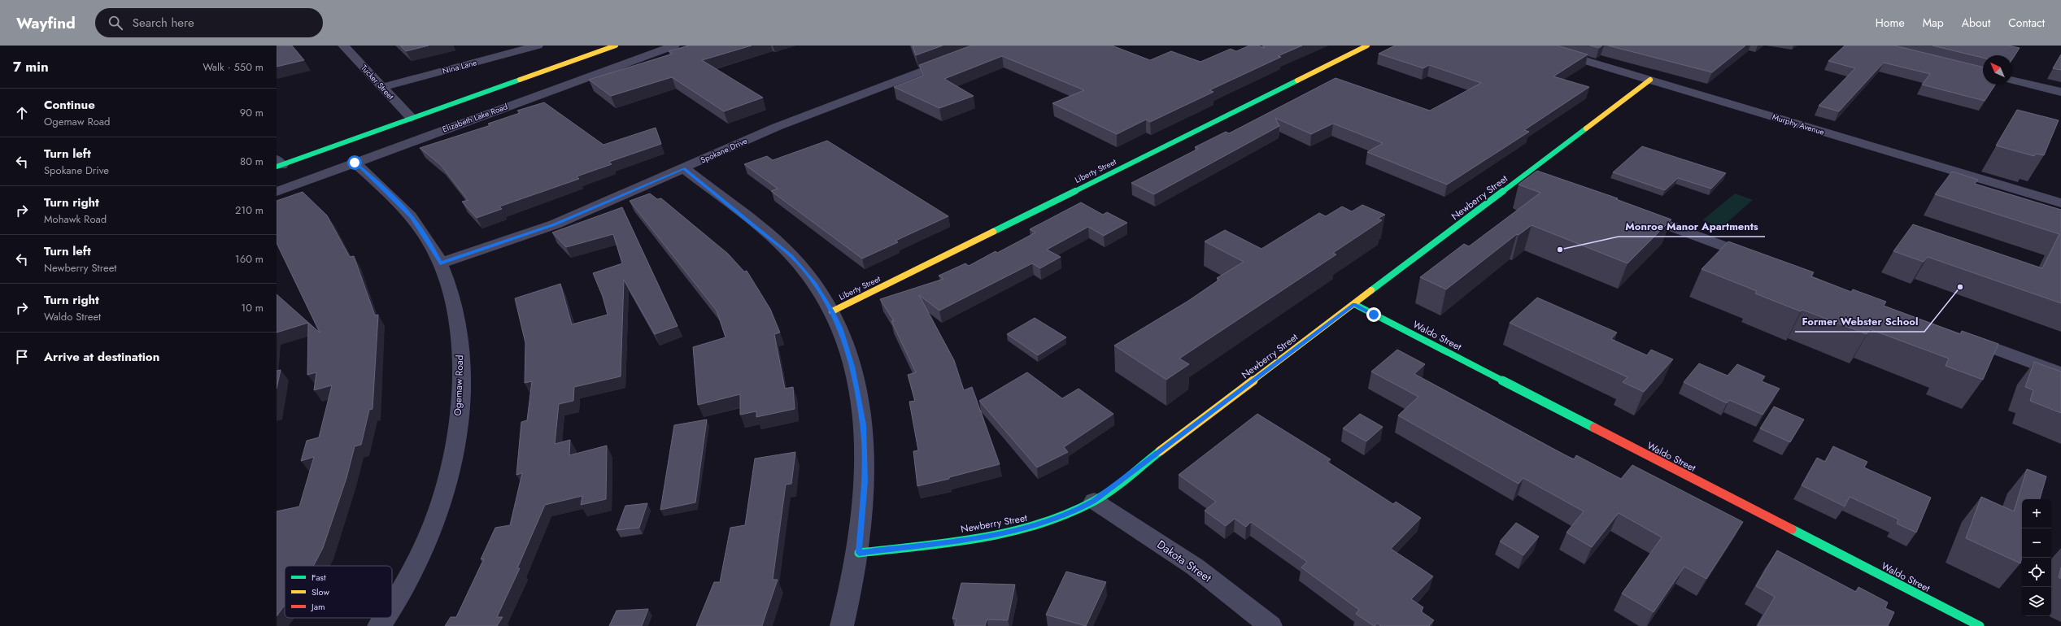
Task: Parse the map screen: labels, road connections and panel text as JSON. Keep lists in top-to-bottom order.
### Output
{
  "streets": {
    "street": [
      "Nina Lane",
      "Tucker Street",
      "Elizabeth Lake Road",
      "Murphy Avenue",
      "Spokane Drive",
      "Liberty Street",
      "Newberry Street",
      "Waldo Street",
      "Ogemaw Road",
      "Dakota Street"
    ]
  },
  "crossings": [
    ["Nina Lane", "Tucker Street"],
    ["Elizabeth Lake Road", "Ogemaw Road"],
    ["Murphy Avenue", "Newberry Street"],
    ["Spokane Drive", "Ogemaw Road"],
    ["Newberry Street", "Waldo Street"],
    ["Newberry Street", "Dakota Street"]
  ],
  "places": ["Monroe Manor Apartments", "Former Webster School"],
  "legend": ["Fast", "Slow", "Jam"],
  "north": "top left",
  "page": {
    "header": "Wayfind",
    "search": "Search here",
    "nav": [
      "Home",
      "Map",
      "About",
      "Contact"
    ],
    "heading": ["7 min", "Walk · 550 m"],
    "list": [
      ["Continue", "Ogemaw Road", "90 m"],
      ["Turn left", "Spokane Drive", "80 m"],
      ["Turn right", "Mohawk Road", "210 m"],
      ["Turn left", "Newberry Street", "160 m"],
      ["Turn right", "Waldo Street", "10 m"],
      "Arrive at destination"
    ],
    "map_buttons": ["+", "−"]
  }
}
